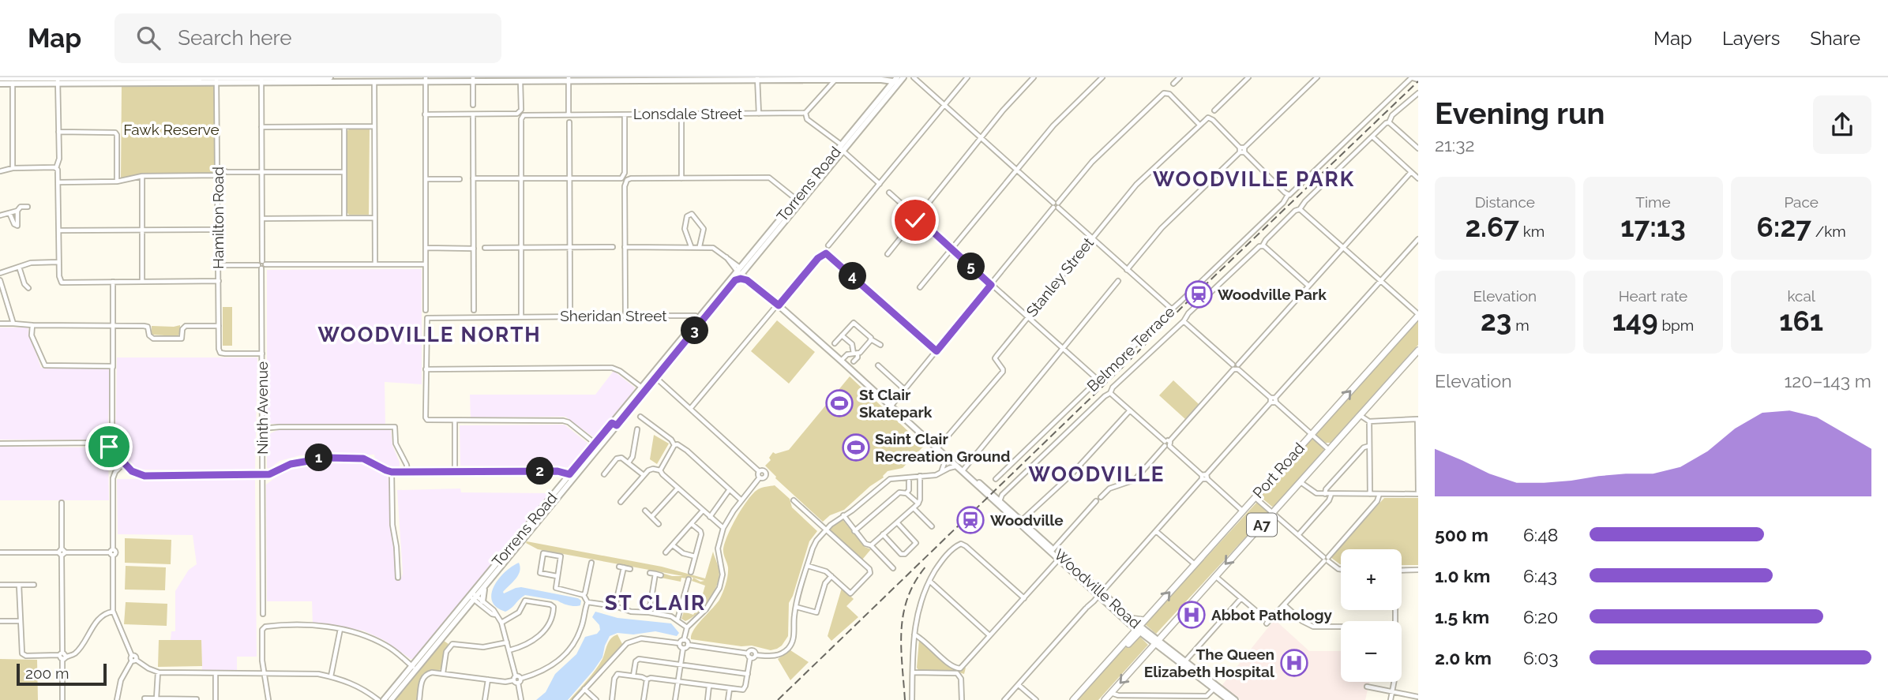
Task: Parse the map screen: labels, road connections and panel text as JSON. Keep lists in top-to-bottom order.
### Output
{
  "streets": {
    "highway": ["Port Road", "A7"],
    "main road": ["Torrens Road", "Woodville Road"],
    "street": [
      "Lonsdale Street",
      "Hamilton Road",
      "Stanley Street",
      "Sheridan Street",
      "Belmore Terrace",
      "Ninth Avenue"
    ]
  },
  "crossings": [
    ["Torrens Road", "Sheridan Street"],
    ["Torrens Road", "Woodville Road"],
    ["Hamilton Road", "Ninth Avenue"],
    ["Stanley Street", "Woodville Road"],
    ["Port Road", "Woodville Road"]
  ],
  "districts": [
    "WOODVILLE PARK",
    "WOODVILLE NORTH",
    "WOODVILLE",
    "ST CLAIR"
  ],
  "parks": ["Fawk Reserve"],
  "places": {
    "station": ["Woodville Park", "Woodville"],
    "sports": ["St Clair Skatepark", "Saint Clair Recreation Ground"],
    "hospital": ["Abbot Pathology", "The Queen Elizabeth Hospital"]
  },
  "scale_bar": "200 m",
  "page": {
    "header": "Map",
    "search": "Search here",
    "nav": ["Map", "Layers", "Share"],
    "heading": ["Evening run", "21:32"],
    "stats": [
      ["Distance", "2.67 km"],
      ["Time", "17:13"],
      ["Pace", "6:27 /km"],
      ["Elevation", "23 m"],
      ["Heart rate", "149 bpm"],
      ["kcal", "161"]
    ],
    "pins": [
      "5",
      "4",
      "3",
      "1",
      "2"
    ],
    "chart": ["Elevation", "120–143 m"],
    "list": [
      {
        "name": "500 m",
        "note": "6:48"
      },
      {
        "name": "1.0 km",
        "note": "6:43"
      },
      {
        "name": "1.5 km",
        "note": "6:20"
      },
      {
        "name": "2.0 km",
        "note": "6:03"
      }
    ],
    "map_buttons": ["+", "−"],
    "scale": "200 m"
  }
}
